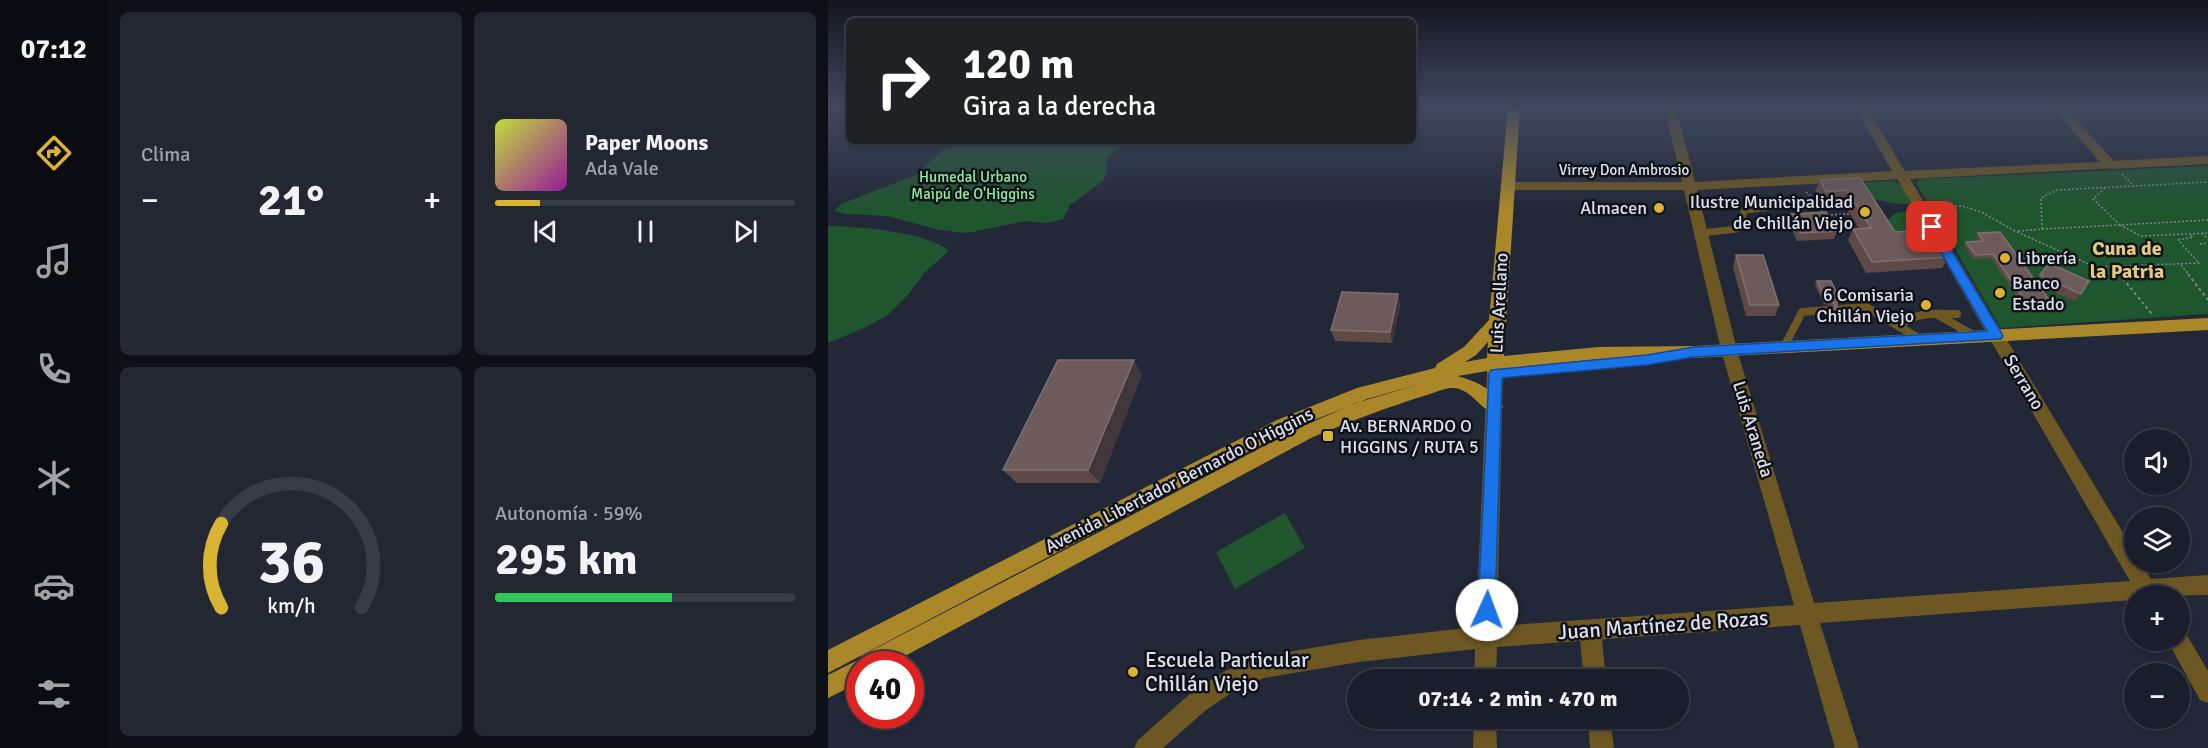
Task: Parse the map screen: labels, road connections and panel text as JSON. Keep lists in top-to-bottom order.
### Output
{
  "streets": {
    "main road": ["Luis Arellano", "Avenida Libertador Bernardo O'Higgins"],
    "street": [
      "Virrey Don Ambrosio",
      "Serrano",
      "Luis Araneda",
      "Juan Martínez de Rozas"
    ]
  },
  "crossings": [
    ["Virrey Don Ambrosio", "Luis Arellano"],
    ["Virrey Don Ambrosio", "Serrano"],
    ["Virrey Don Ambrosio", "Luis Araneda"],
    ["Luis Arellano", "Avenida Libertador Bernardo O'Higgins"],
    ["Luis Arellano", "Juan Martínez de Rozas"],
    ["Serrano", "Avenida Libertador Bernardo O'Higgins"],
    ["Luis Araneda", "Avenida Libertador Bernardo O'Higgins"],
    ["Luis Araneda", "Juan Martínez de Rozas"]
  ],
  "districts": ["Cuna de la Patria"],
  "parks": ["Humedal Urbano Maipú de O'Higgins"],
  "places": {
    "other": [
      "Almacen",
      "Ilustre Municipalidad de Chillán Viejo",
      "Librería",
      "Banco Estado",
      "6 Comisaria Chillán Viejo",
      "Escuela Particular Chillán Viejo"
    ],
    "transit": ["Av. BERNARDO O HIGGINS / RUTA 5"]
  },
  "page": {
    "tabs": "07:12",
    "tile": [
      "Clima",
      ["Autonomía · 59%", "295 km"]
    ],
    "turn": ["120 m", "Gira a la derecha"],
    "song": ["Paper Moons", "Ada Vale"],
    "heat": ["−", "21°", "+"],
    "map_buttons": ["+", "−"],
    "limit": "40",
    "trip": "07:14 · 2 min · 470 m",
    "gauge": ["36", "km/h"]
  }
}
